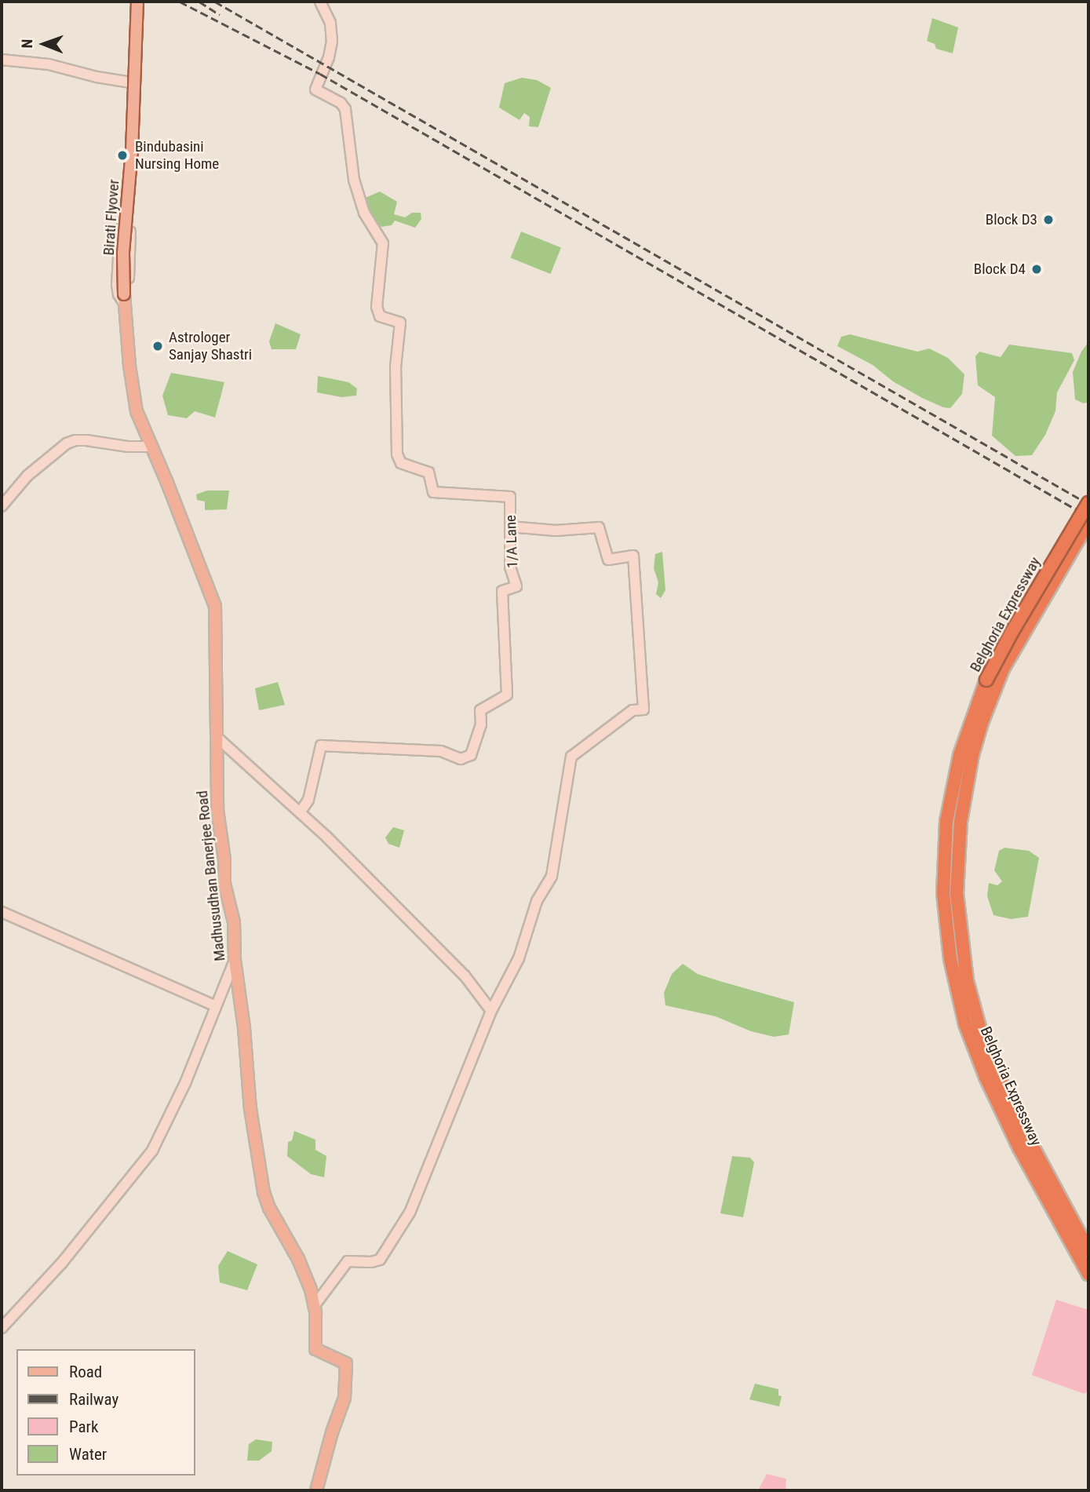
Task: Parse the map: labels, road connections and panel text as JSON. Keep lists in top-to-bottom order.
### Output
{
  "streets": {
    "highway": ["Belghoria Expressway"],
    "main road": ["Birati Flyover", "Madhusudhan Banerjee Road"],
    "street": ["1/A Lane"]
  },
  "crossings": [
    ["Birati Flyover", "Madhusudhan Banerjee Road"]
  ],
  "places": [
    "Bindubasini Nursing Home",
    "Block D3",
    "Block D4",
    "Astrologer Sanjay Shastri"
  ],
  "legend": [
    "Road",
    "Railway",
    "Park",
    "Water"
  ],
  "north": "left"
}
